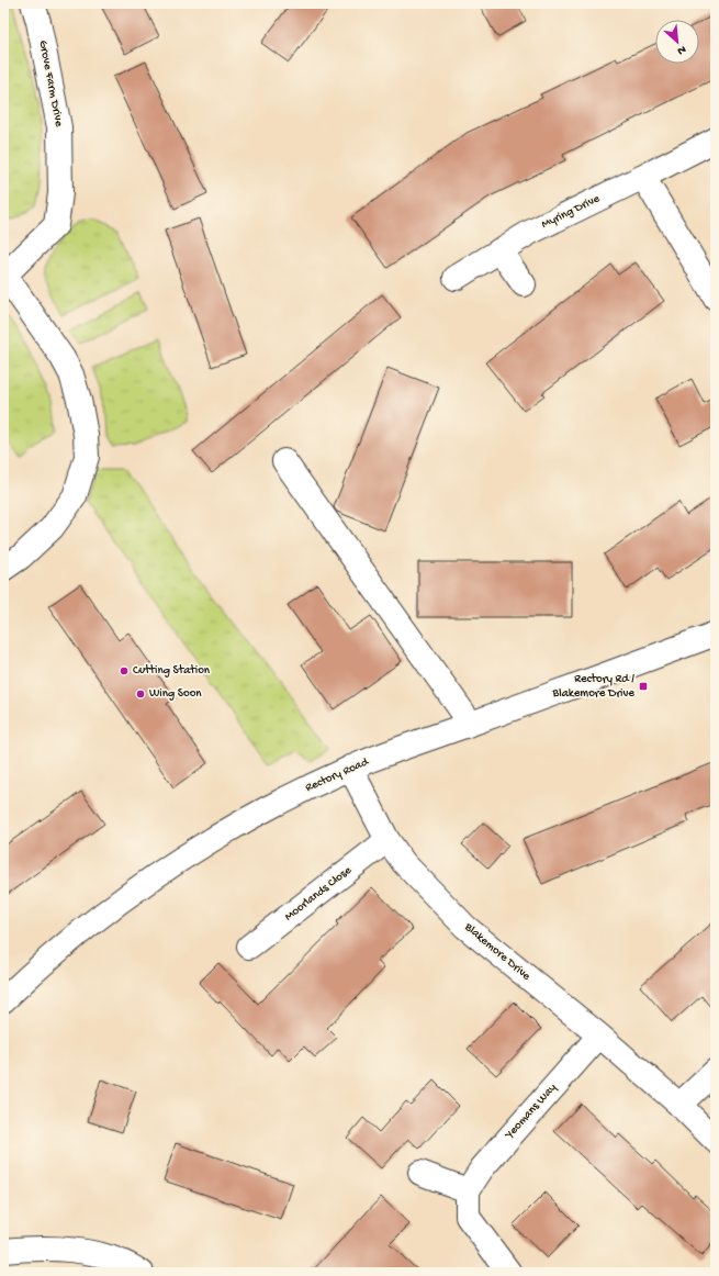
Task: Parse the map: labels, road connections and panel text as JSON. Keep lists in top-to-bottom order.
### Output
{
  "streets": {
    "street": [
      "Grove Farm Drive",
      "Myring Drive",
      "Rectory Road",
      "Moorlands Close",
      "Blakemore Drive",
      "Yeomans Way"
    ]
  },
  "crossings": [
    ["Rectory Road", "Blakemore Drive"],
    ["Moorlands Close", "Blakemore Drive"],
    ["Blakemore Drive", "Yeomans Way"]
  ],
  "places": {
    "other": ["Cutting Station", "Wing Soon"],
    "transit": ["Rectory Rd / Blakemore Drive"]
  },
  "north": "bottom right"
}
